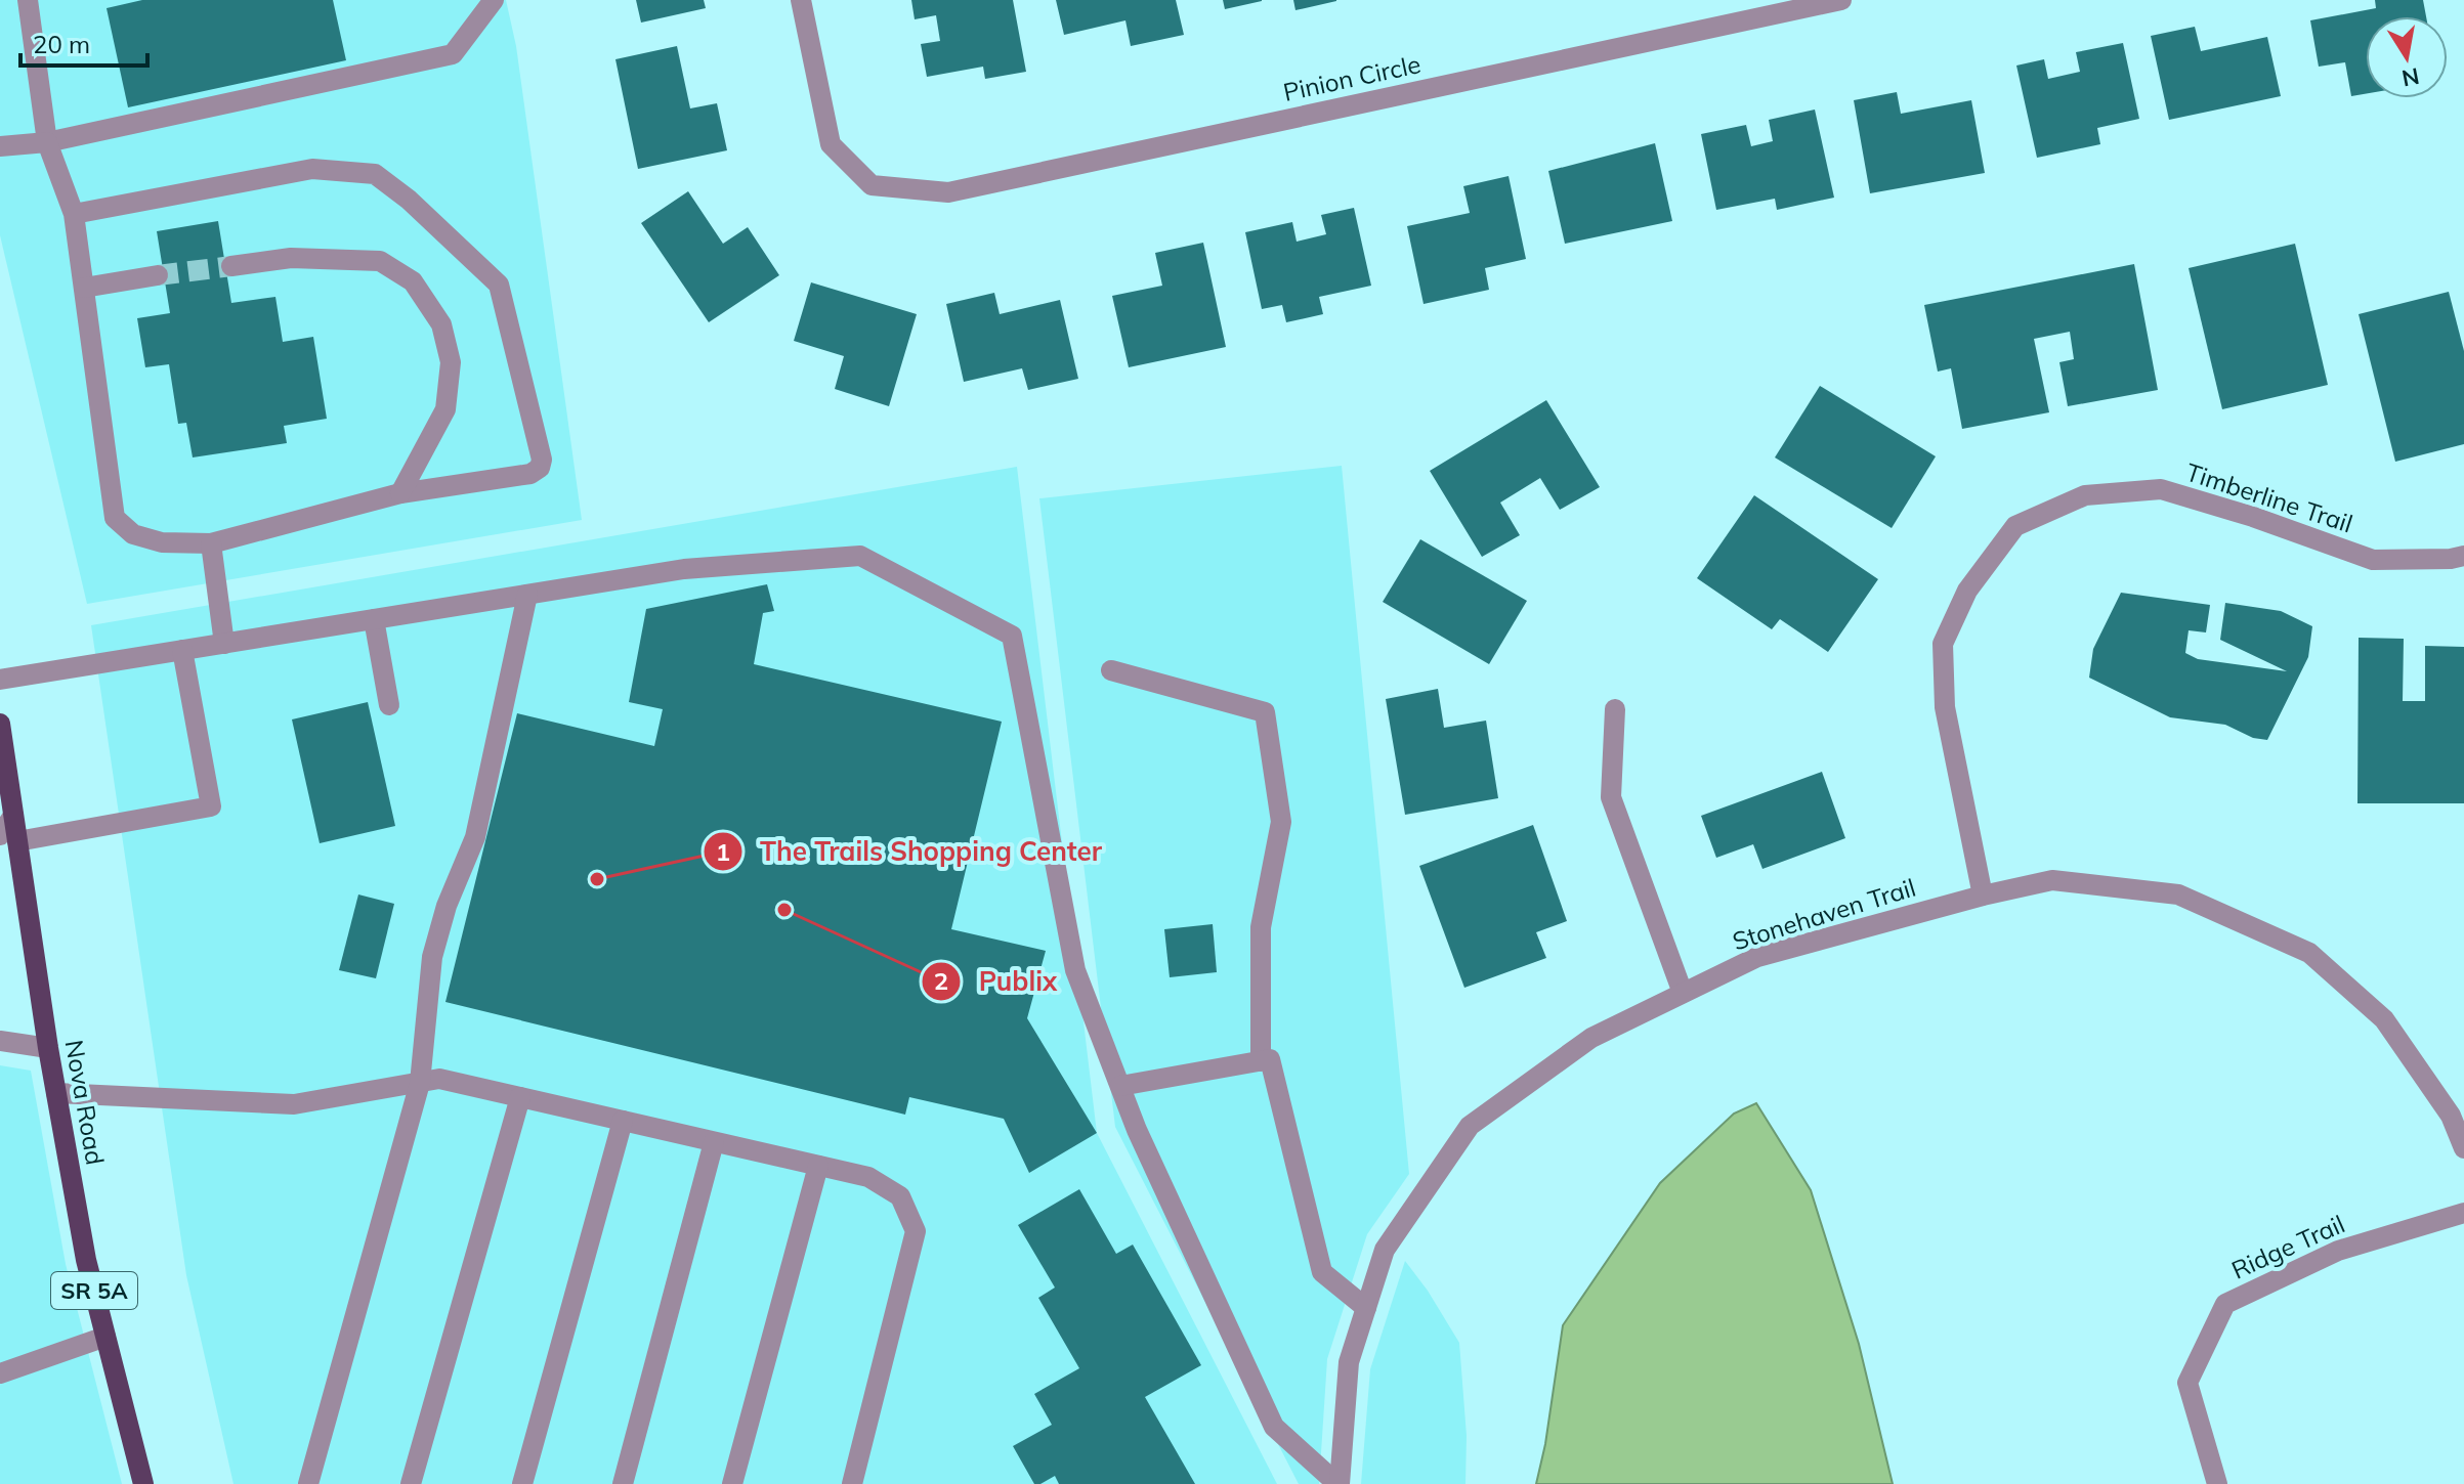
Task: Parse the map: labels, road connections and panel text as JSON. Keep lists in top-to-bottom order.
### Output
{
  "streets": {
    "main road": ["Nova Road", "SR 5A"],
    "street": [
      "Pinion Circle",
      "Timberline Trail",
      "Stonehaven Trail",
      "Ridge Trail"
    ]
  },
  "crossings": [
    ["Timberline Trail", "Stonehaven Trail"]
  ],
  "places": ["The Trails Shopping Center", "Publix"],
  "scale_bar": "20 m",
  "north": "bottom"
}
